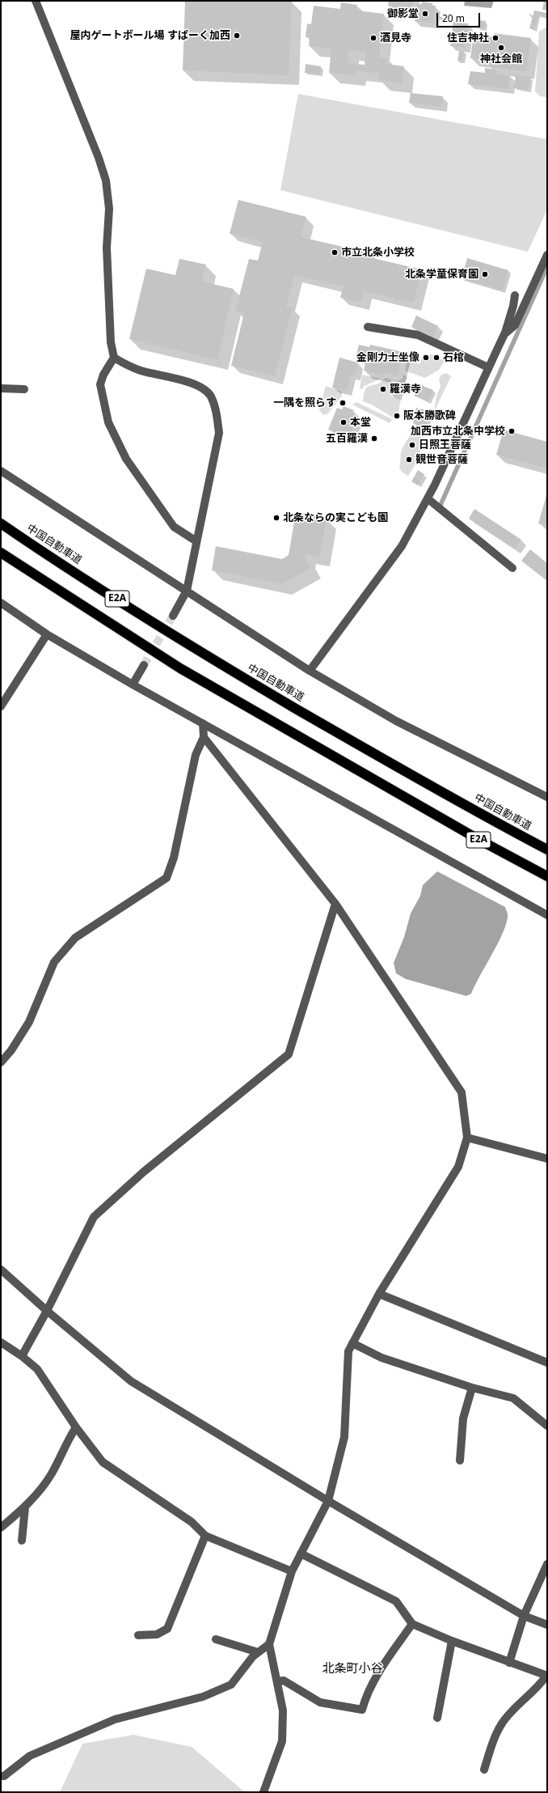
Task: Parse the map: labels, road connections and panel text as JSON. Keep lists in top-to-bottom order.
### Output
{
  "streets": {
    "highway": ["中国自動車道", "E2A"]
  },
  "districts": ["北条町小谷"],
  "places": [
    "御影堂",
    "屋内ゲートボール場 すぱーく加西",
    "酒見寺",
    "住吉神社",
    "神社会館",
    "市立北条小学校",
    "北条学童保育園",
    "金剛力士坐像",
    "石棺",
    "羅漢寺",
    "一隅を照らす",
    "阪本勝歌碑",
    "本堂",
    "加西市立北条中学校",
    "五百羅漢",
    "日照王菩薩",
    "観世音菩薩",
    "北条ならの実こども園"
  ],
  "scale_bar": "20 m"
}
